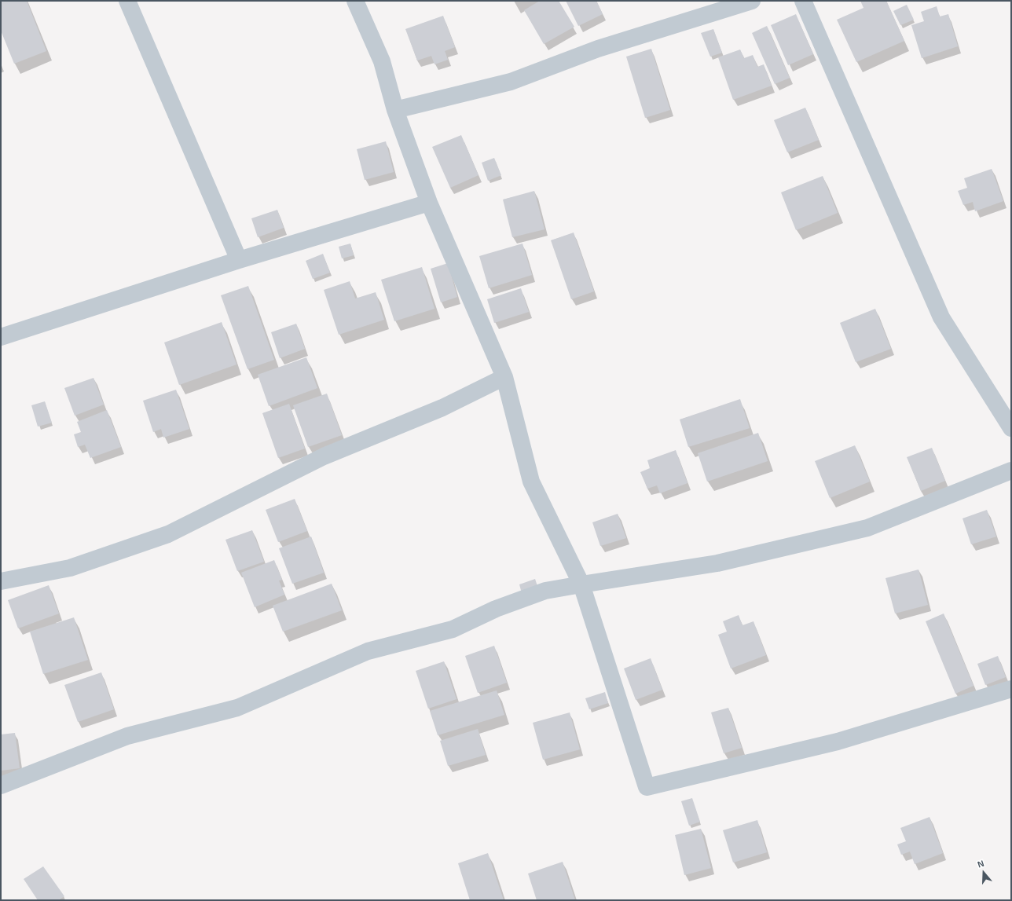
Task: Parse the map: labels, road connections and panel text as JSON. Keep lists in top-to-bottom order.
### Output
{
  "north": "top"
}
